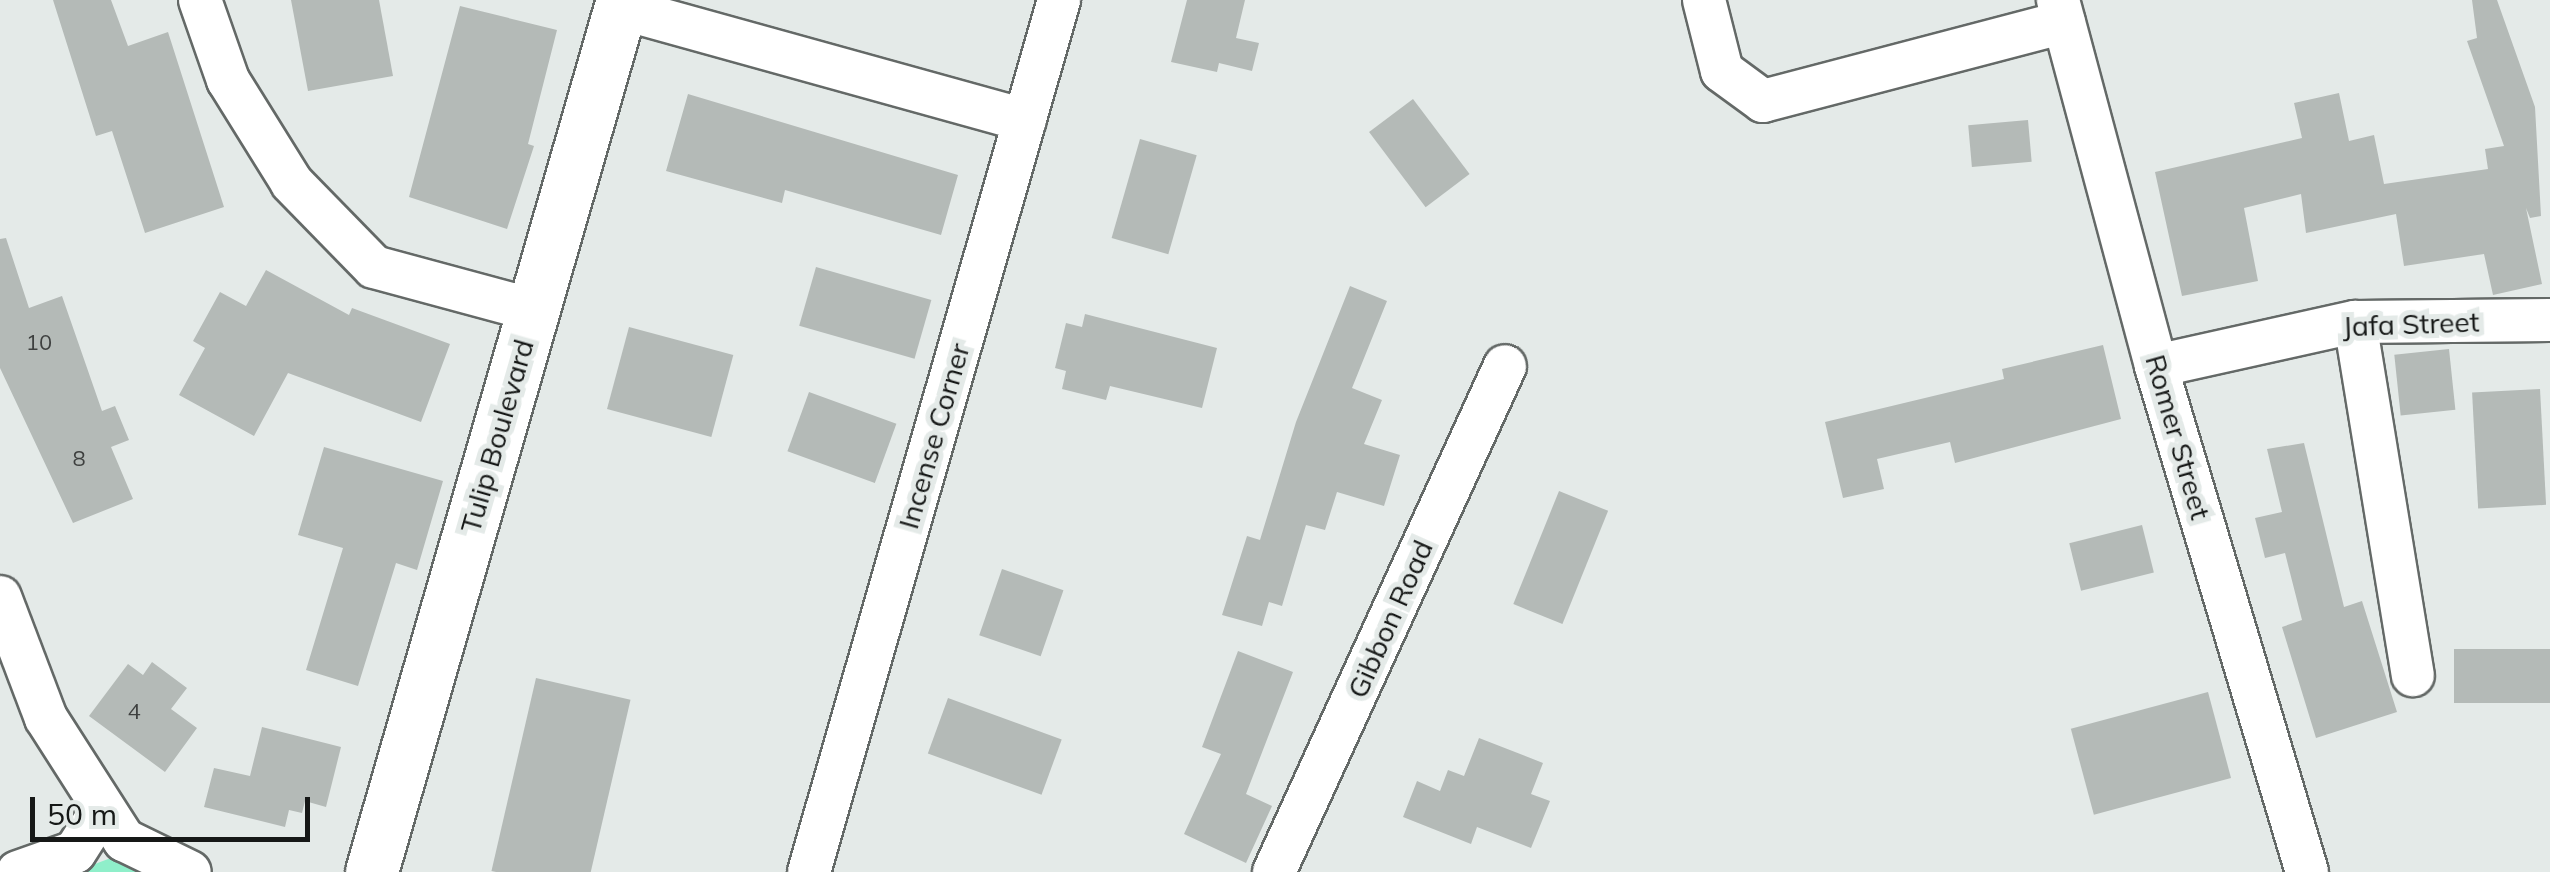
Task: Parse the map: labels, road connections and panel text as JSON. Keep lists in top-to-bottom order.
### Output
{
  "streets": {
    "street": [
      "Jafa Street",
      "Tulip Boulevard",
      "Incense Corner",
      "Romer Street",
      "Gibbon Road"
    ]
  },
  "crossings": [
    ["Jafa Street", "Romer Street"]
  ],
  "house_numbers": ["10", "8", "4"],
  "scale_bar": "50 m"
}
